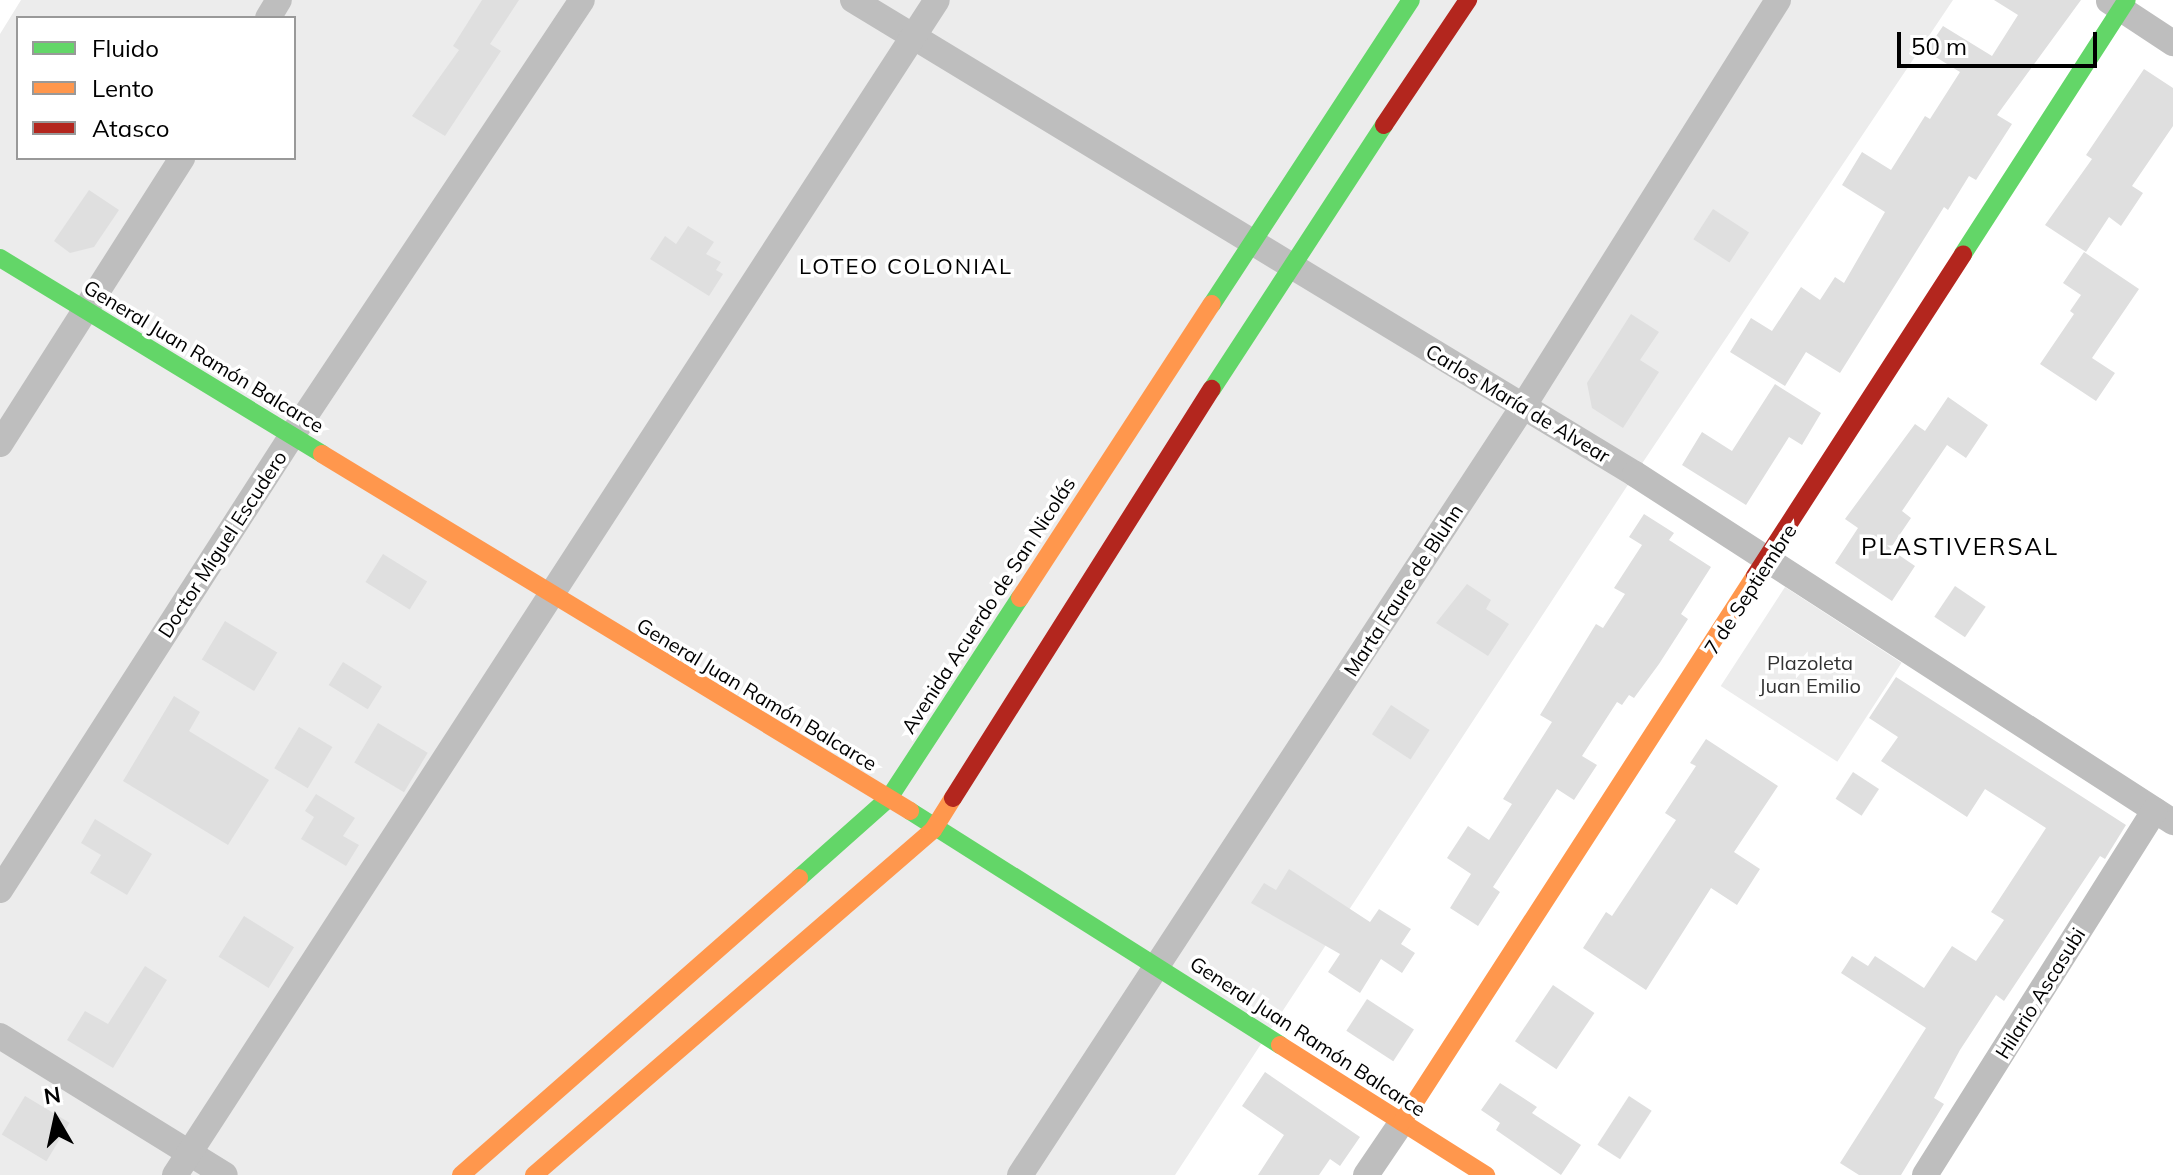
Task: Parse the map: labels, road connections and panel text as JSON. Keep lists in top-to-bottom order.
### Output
{
  "streets": {
    "street": [
      "General Juan Ramón Balcarce",
      "Carlos María de Alvear",
      "Doctor Miguel Escudero",
      "7 de Septiembre",
      "Marta Faure de Bluhn",
      "Avenida Acuerdo de San Nicolás",
      "Hilario Ascasubi"
    ]
  },
  "crossings": [
    ["General Juan Ramón Balcarce", "Doctor Miguel Escudero"],
    ["General Juan Ramón Balcarce", "7 de Septiembre"],
    ["General Juan Ramón Balcarce", "Marta Faure de Bluhn"],
    ["General Juan Ramón Balcarce", "Avenida Acuerdo de San Nicolás"],
    ["Carlos María de Alvear", "7 de Septiembre"],
    ["Carlos María de Alvear", "Marta Faure de Bluhn"],
    ["Carlos María de Alvear", "Avenida Acuerdo de San Nicolás"],
    ["Carlos María de Alvear", "Hilario Ascasubi"]
  ],
  "districts": ["LOTEO COLONIAL", "PLASTIVERSAL"],
  "parks": ["Plazoleta Juan Emilio"],
  "legend": ["Fluido", "Lento", "Atasco"],
  "scale_bar": "50 m",
  "north": "top"
}
